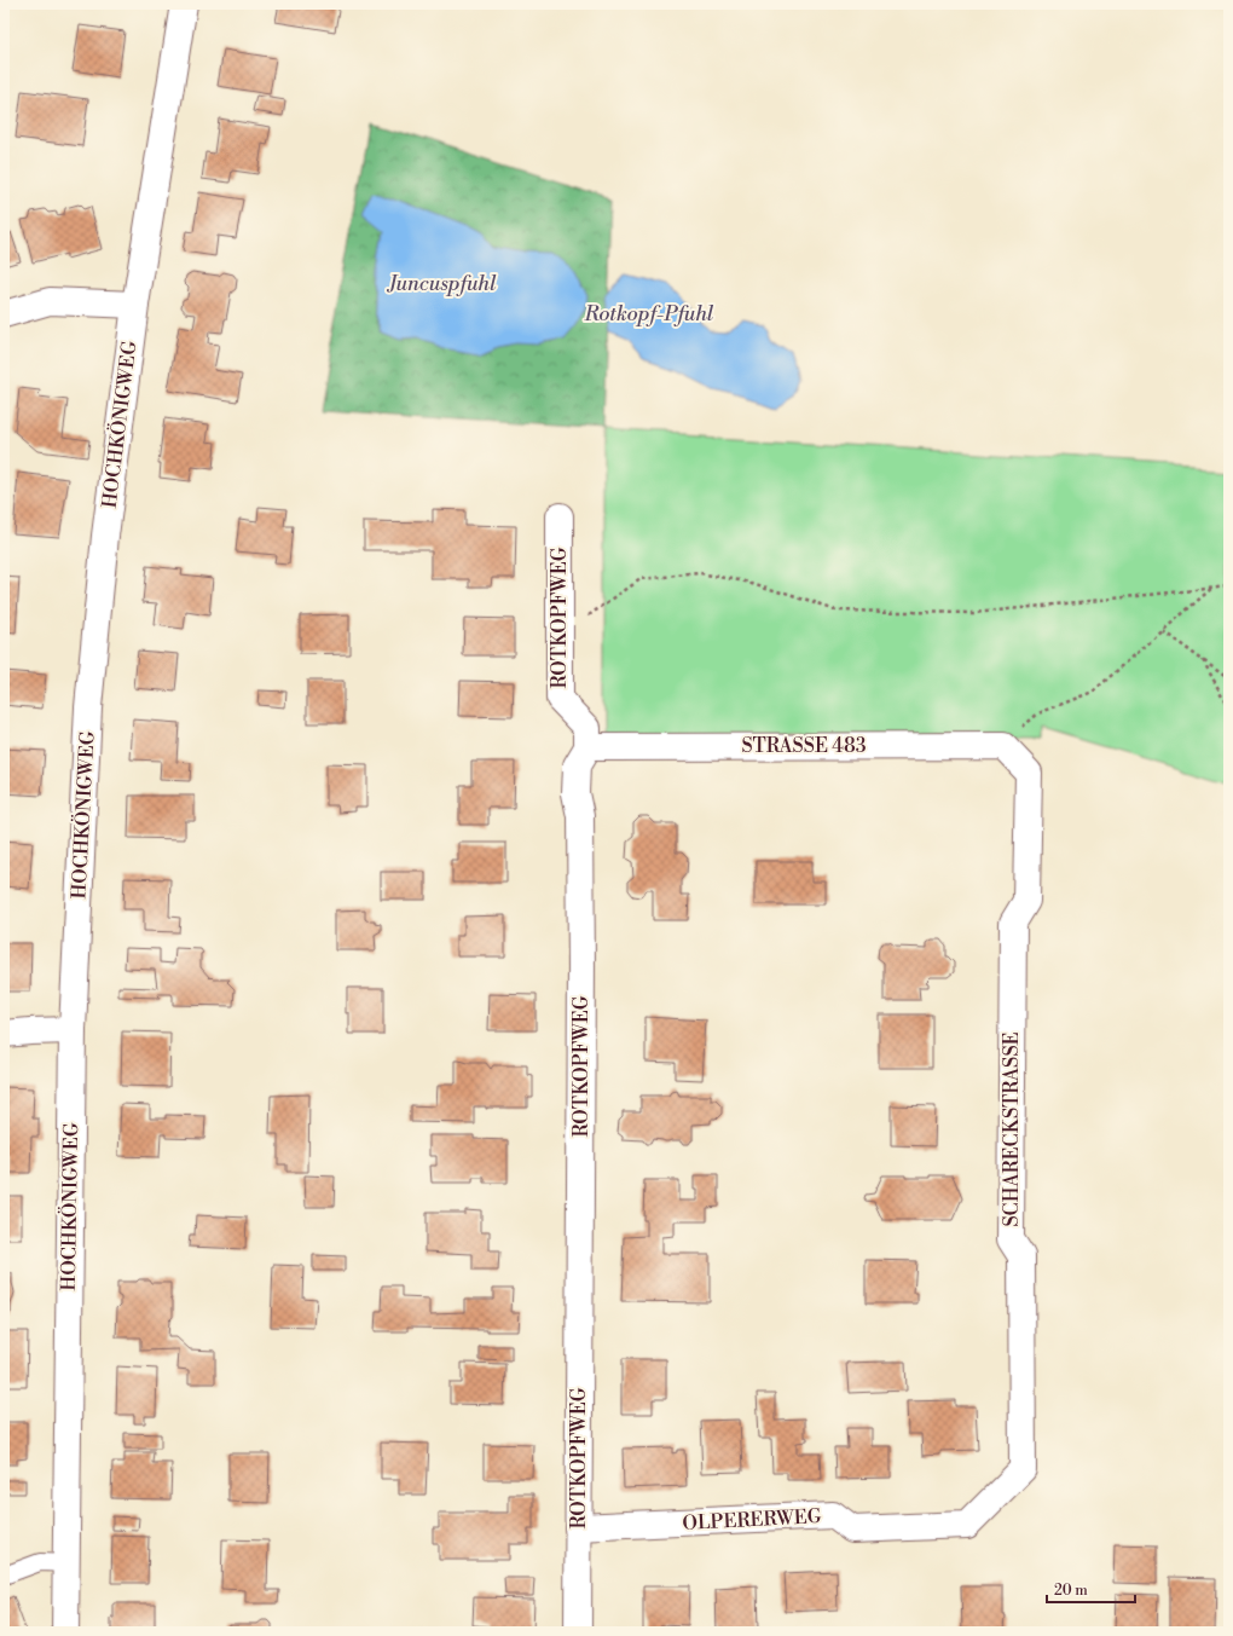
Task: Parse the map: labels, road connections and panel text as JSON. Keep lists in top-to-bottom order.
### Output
{
  "streets": {
    "street": [
      "HOCHKÖNIGWEG",
      "ROTKOPFWEG",
      "STRASSE 483",
      "SCHARECKSTRASSE",
      "OLPERERWEG"
    ]
  },
  "crossings": [
    ["ROTKOPFWEG", "STRASSE 483"],
    ["ROTKOPFWEG", "OLPERERWEG"],
    ["STRASSE 483", "SCHARECKSTRASSE"],
    ["SCHARECKSTRASSE", "OLPERERWEG"]
  ],
  "water": ["Juncuspfuhl", "Rotkopf-Pfuhl"],
  "scale_bar": "20 m"
}
